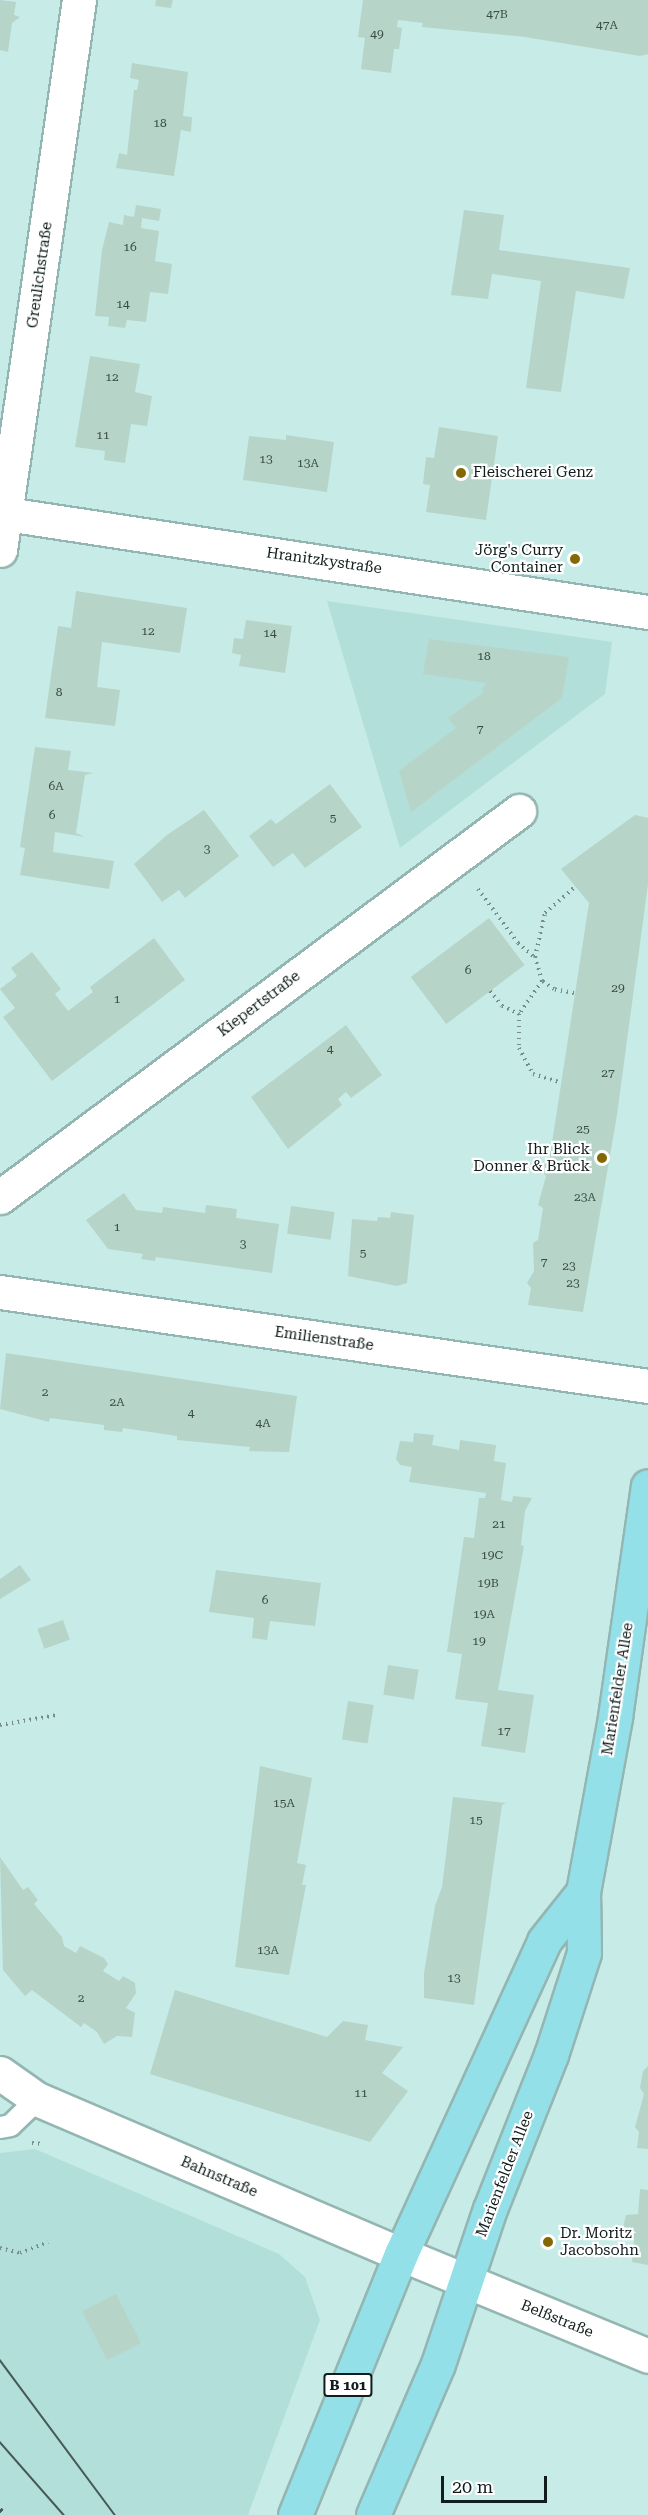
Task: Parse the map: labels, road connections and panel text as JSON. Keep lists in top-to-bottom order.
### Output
{
  "streets": {
    "main road": ["Marienfelder Allee", "B 101"],
    "street": [
      "Greulichstraße",
      "Hranitzkystraße",
      "Kiepertstraße",
      "Emilienstraße",
      "Bahnstraße",
      "Belßstraße"
    ]
  },
  "crossings": [
    ["Greulichstraße", "Hranitzkystraße"],
    ["Marienfelder Allee", "Bahnstraße"],
    ["Marienfelder Allee", "Belßstraße"]
  ],
  "places": [
    "Fleischerei Genz",
    "Jörg's Curry Container",
    "Ihr Blick Donner & Brück",
    "Dr. Moritz Jacobsohn"
  ],
  "house_numbers": [
    "47B",
    "47A",
    "49",
    "18",
    "16",
    "14",
    "12",
    "11",
    "13",
    "13A",
    "12",
    "14",
    "18",
    "8",
    "7",
    "6A",
    "6",
    "5",
    "3",
    "6",
    "29",
    "1",
    "4",
    "27",
    "25",
    "23A",
    "1",
    "3",
    "5",
    "7",
    "23",
    "23",
    "2",
    "2A",
    "4",
    "4A",
    "21",
    "19C",
    "19B",
    "6",
    "19A",
    "19",
    "17",
    "15A",
    "15",
    "13A",
    "13",
    "2",
    "11"
  ],
  "scale_bar": "20 m"
}
